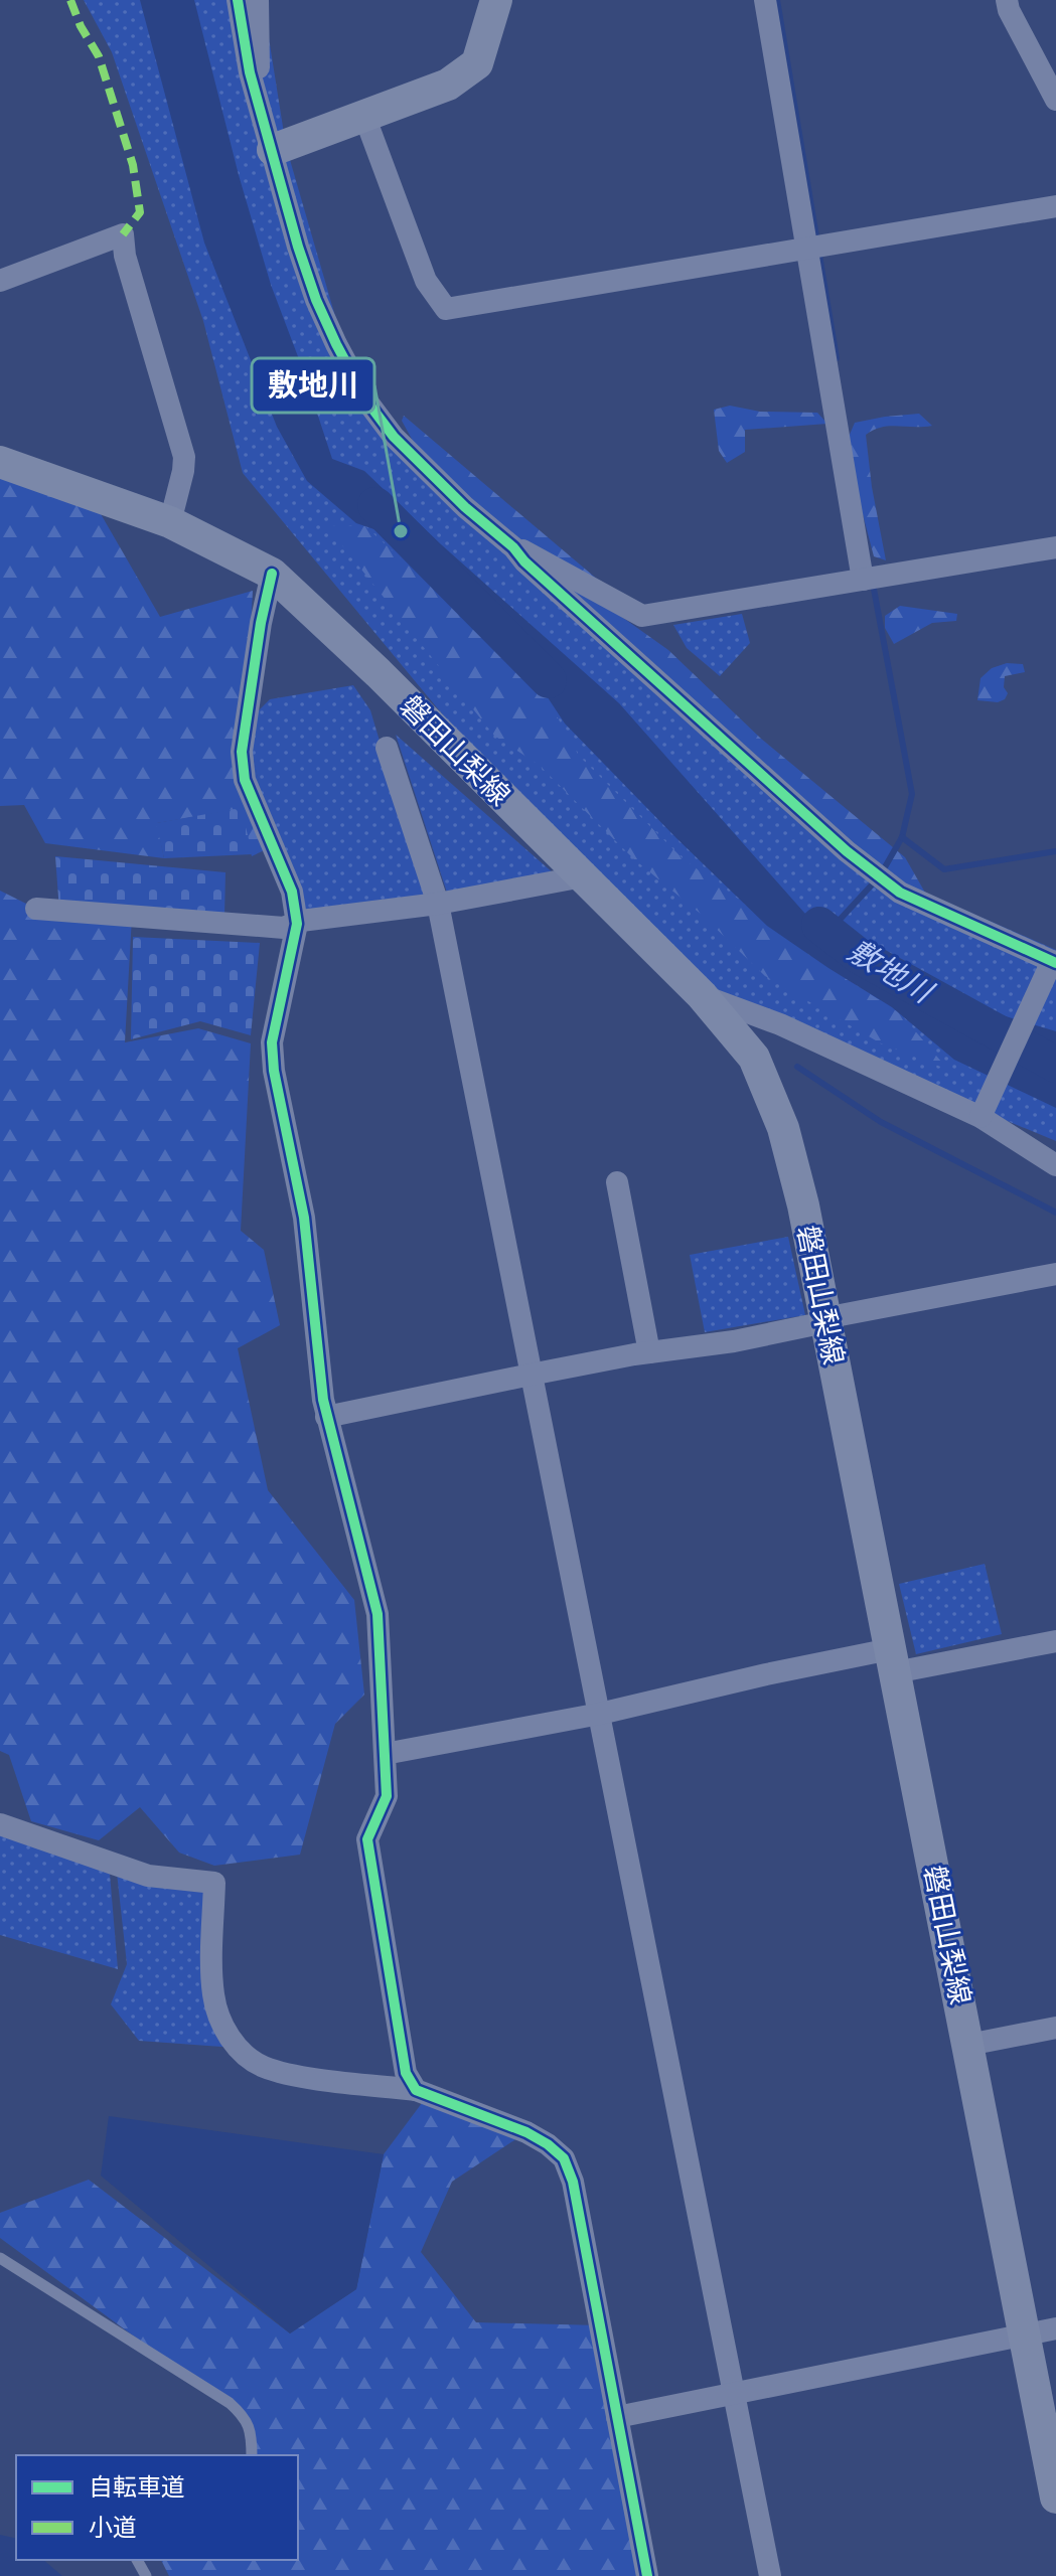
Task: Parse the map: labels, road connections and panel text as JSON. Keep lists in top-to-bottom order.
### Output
{
  "streets": {
    "main road": ["磐田山梨線"]
  },
  "water": ["敷地川"],
  "places": ["敷地川"],
  "legend": ["自転車道", "小道"]
}
